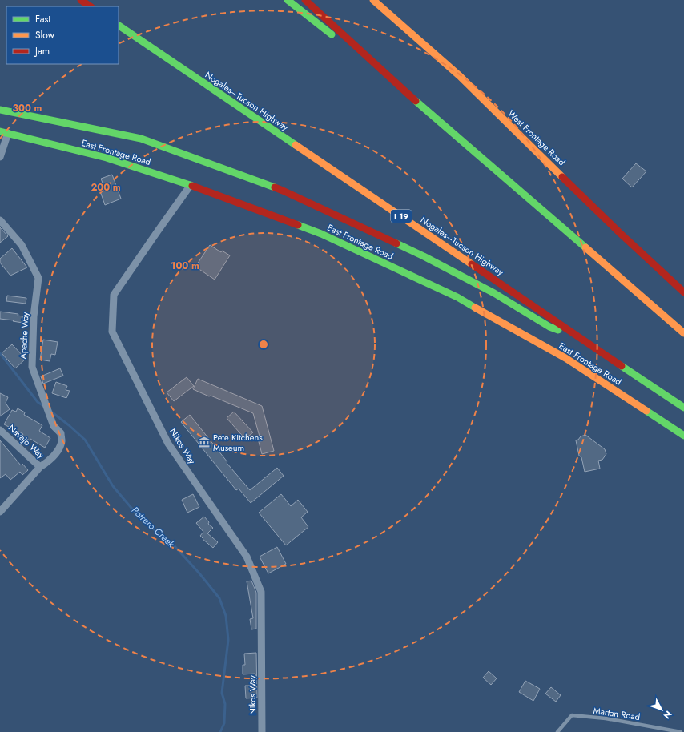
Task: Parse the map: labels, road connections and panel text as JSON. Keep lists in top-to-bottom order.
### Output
{
  "streets": {
    "main road": [
      "Nogales–Tucson Highway",
      "West Frontage Road",
      "East Frontage Road",
      "I 19"
    ],
    "street": ["Apache Way", "Navajo Way", "Nikos Way"],
    "lane": ["Martan Road"]
  },
  "crossings": [
    ["East Frontage Road", "Nikos Way"],
    ["Apache Way", "Navajo Way"]
  ],
  "water": ["Potrero Creek"],
  "places": {
    "museum": ["Pete Kitchens Museum"]
  },
  "legend": ["Fast", "Slow", "Jam"],
  "north": "bottom right",
  "rings": ["300 m", "200 m", "100 m"]
}
